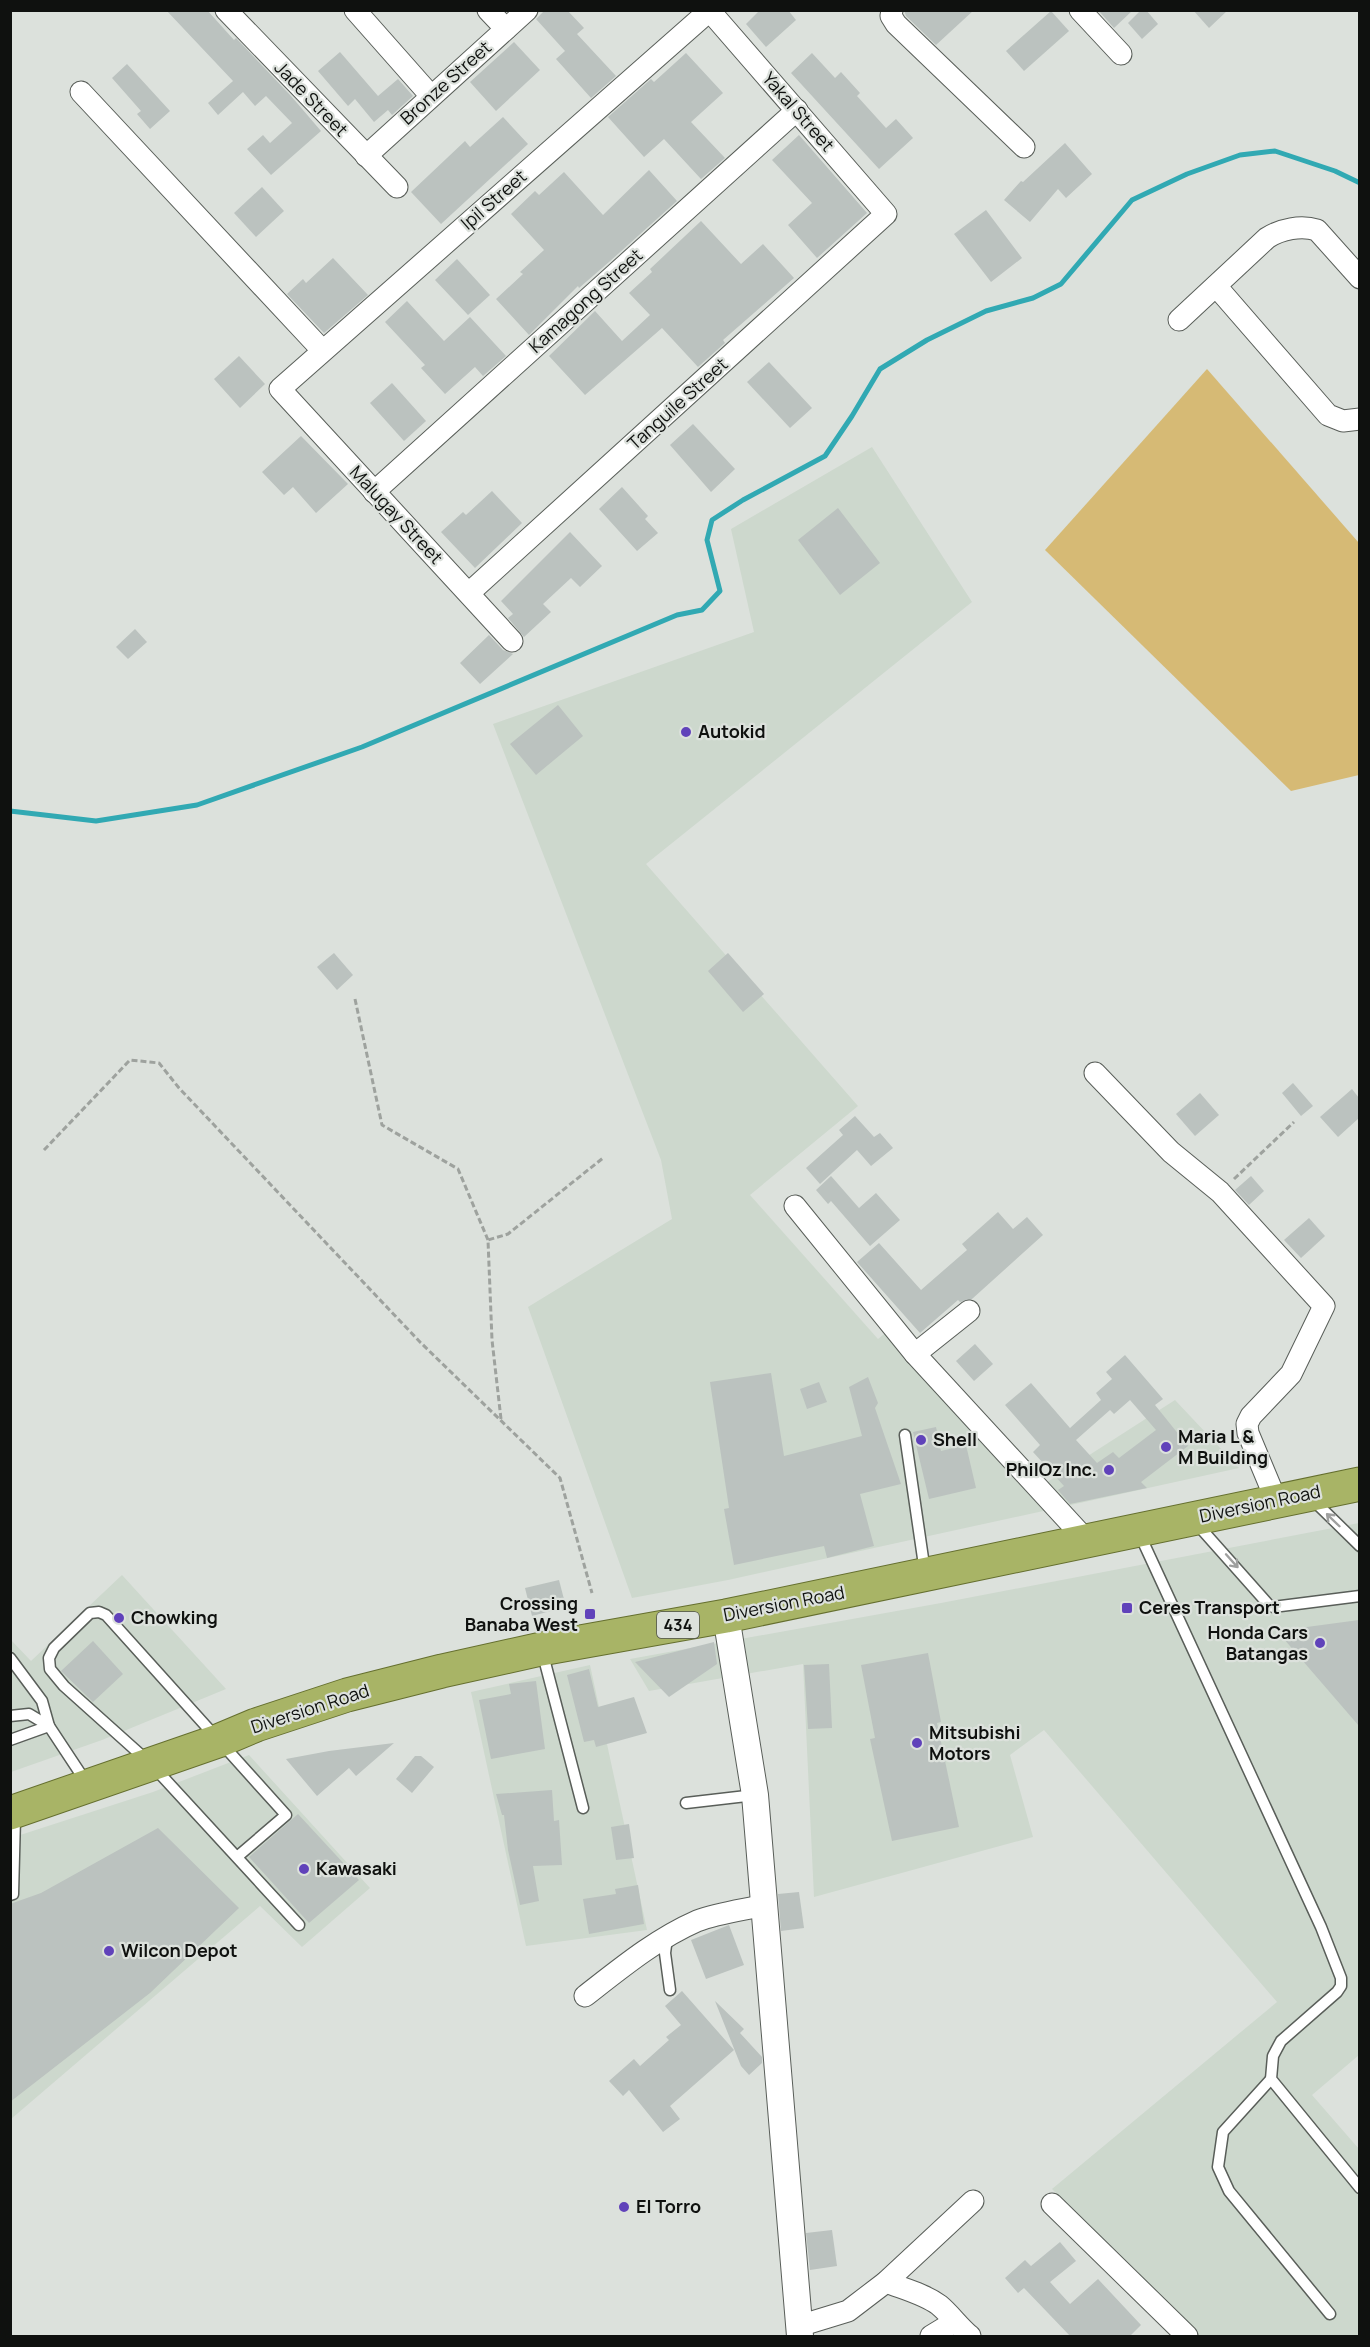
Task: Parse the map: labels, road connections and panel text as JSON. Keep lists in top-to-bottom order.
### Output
{
  "streets": {
    "highway": ["Diversion Road", "434"],
    "street": [
      "Bronze Street",
      "Jade Street",
      "Yakal Street",
      "Ipil Street",
      "Kamagong Street",
      "Tanguile Street",
      "Malugay Street"
    ]
  },
  "crossings": [
    ["Bronze Street", "Jade Street"],
    ["Yakal Street", "Ipil Street"],
    ["Yakal Street", "Kamagong Street"],
    ["Yakal Street", "Tanguile Street"],
    ["Ipil Street", "Malugay Street"],
    ["Kamagong Street", "Malugay Street"],
    ["Tanguile Street", "Malugay Street"]
  ],
  "places": {
    "other": [
      "Autokid",
      "Shell",
      "Maria L & M Building",
      "PhilOz Inc.",
      "Chowking",
      "Honda Cars Batangas",
      "Mitsubishi Motors",
      "Kawasaki",
      "Wilcon Depot",
      "El Torro"
    ],
    "transit": ["Ceres Transport", "Crossing Banaba West"]
  }
}
